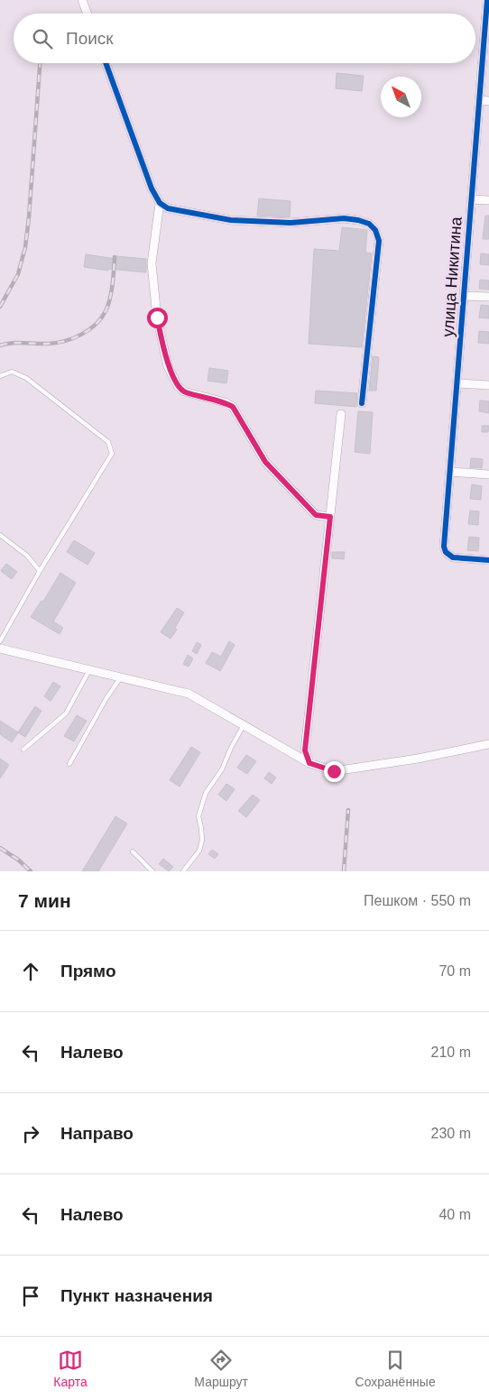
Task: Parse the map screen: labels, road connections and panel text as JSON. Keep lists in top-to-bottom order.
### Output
{
  "streets": {
    "street": ["улица Никитина"]
  },
  "north": "top left",
  "page": {
    "search": "Поиск",
    "heading": ["7 мин", "Пешком · 550 m"],
    "list": [
      ["Прямо", "70 m"],
      ["Налево", "210 m"],
      ["Направо", "230 m"],
      ["Налево", "40 m"],
      "Пункт назначения"
    ],
    "nav": ["Карта", "Маршрут", "Сохранённые"]
  }
}
